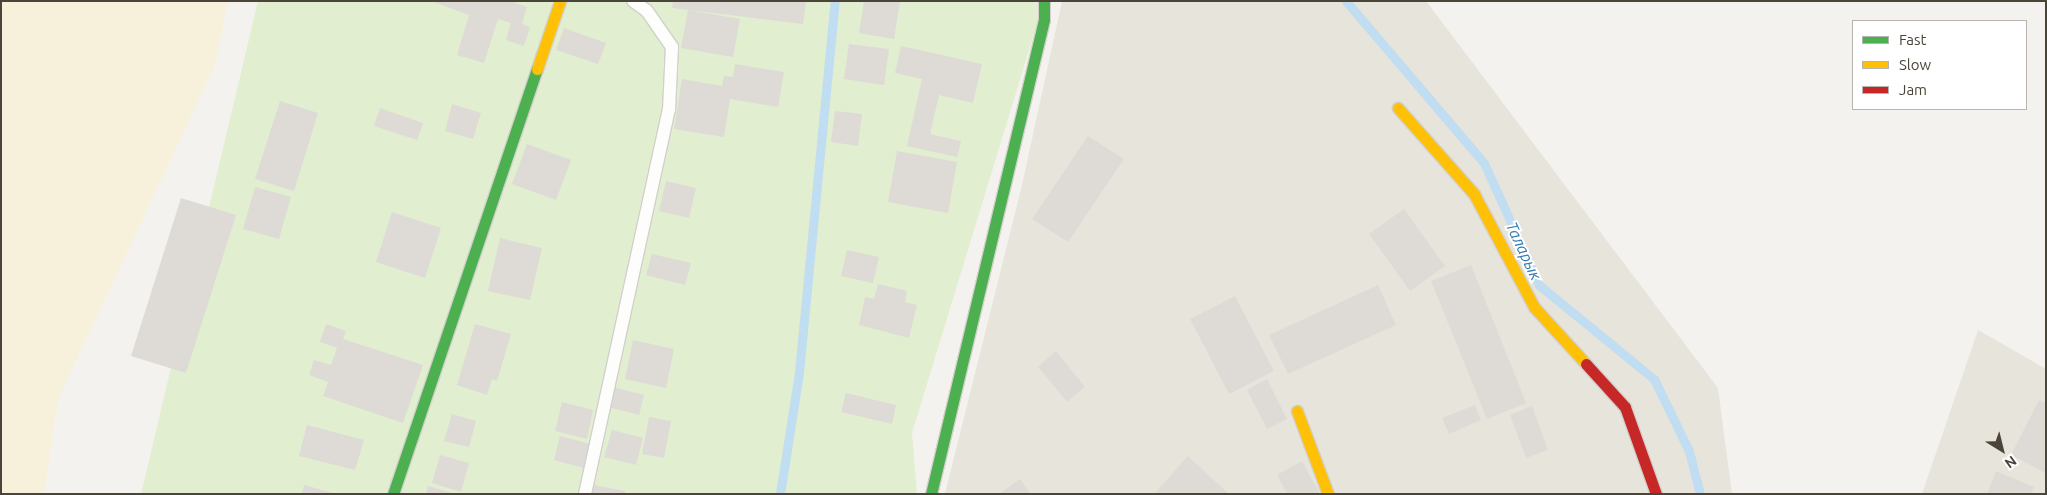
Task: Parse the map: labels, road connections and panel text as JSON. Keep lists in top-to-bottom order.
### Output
{
  "water": ["Таларык"],
  "legend": ["Fast", "Slow", "Jam"],
  "north": "bottom right"
}
